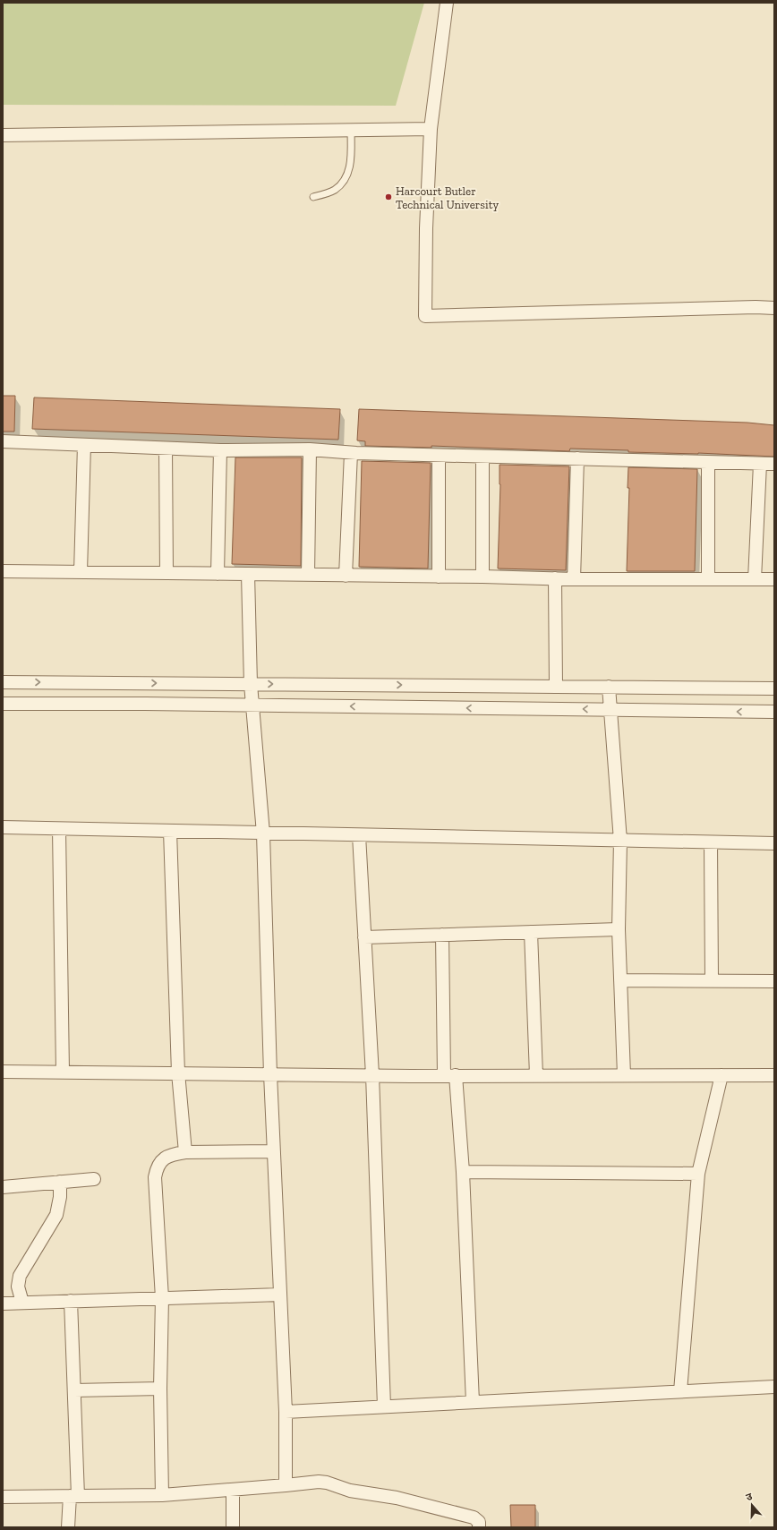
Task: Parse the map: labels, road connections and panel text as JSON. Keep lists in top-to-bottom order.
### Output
{
  "places": ["Harcourt Butler Technical University"],
  "north": "top"
}
